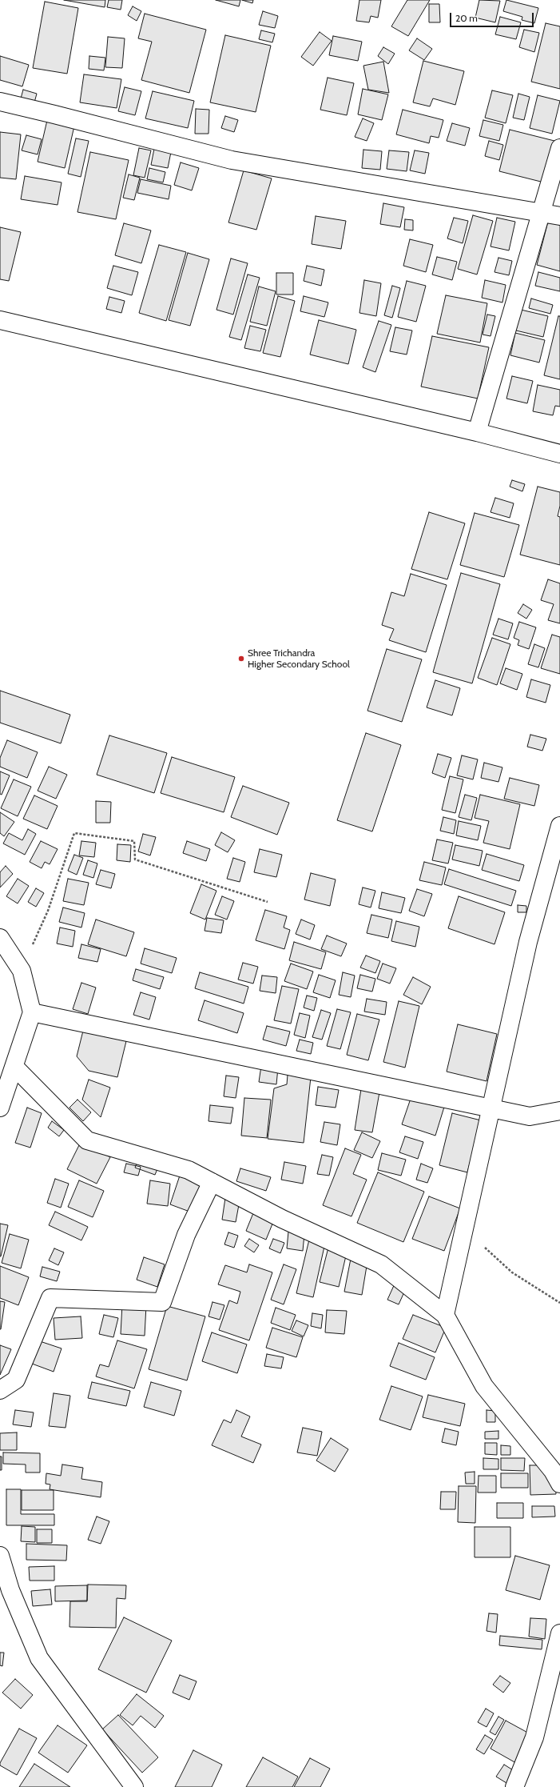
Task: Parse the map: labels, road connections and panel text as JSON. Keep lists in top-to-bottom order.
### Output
{
  "places": ["Shree Trichandra Higher Secondary School"],
  "scale_bar": "20 m"
}
